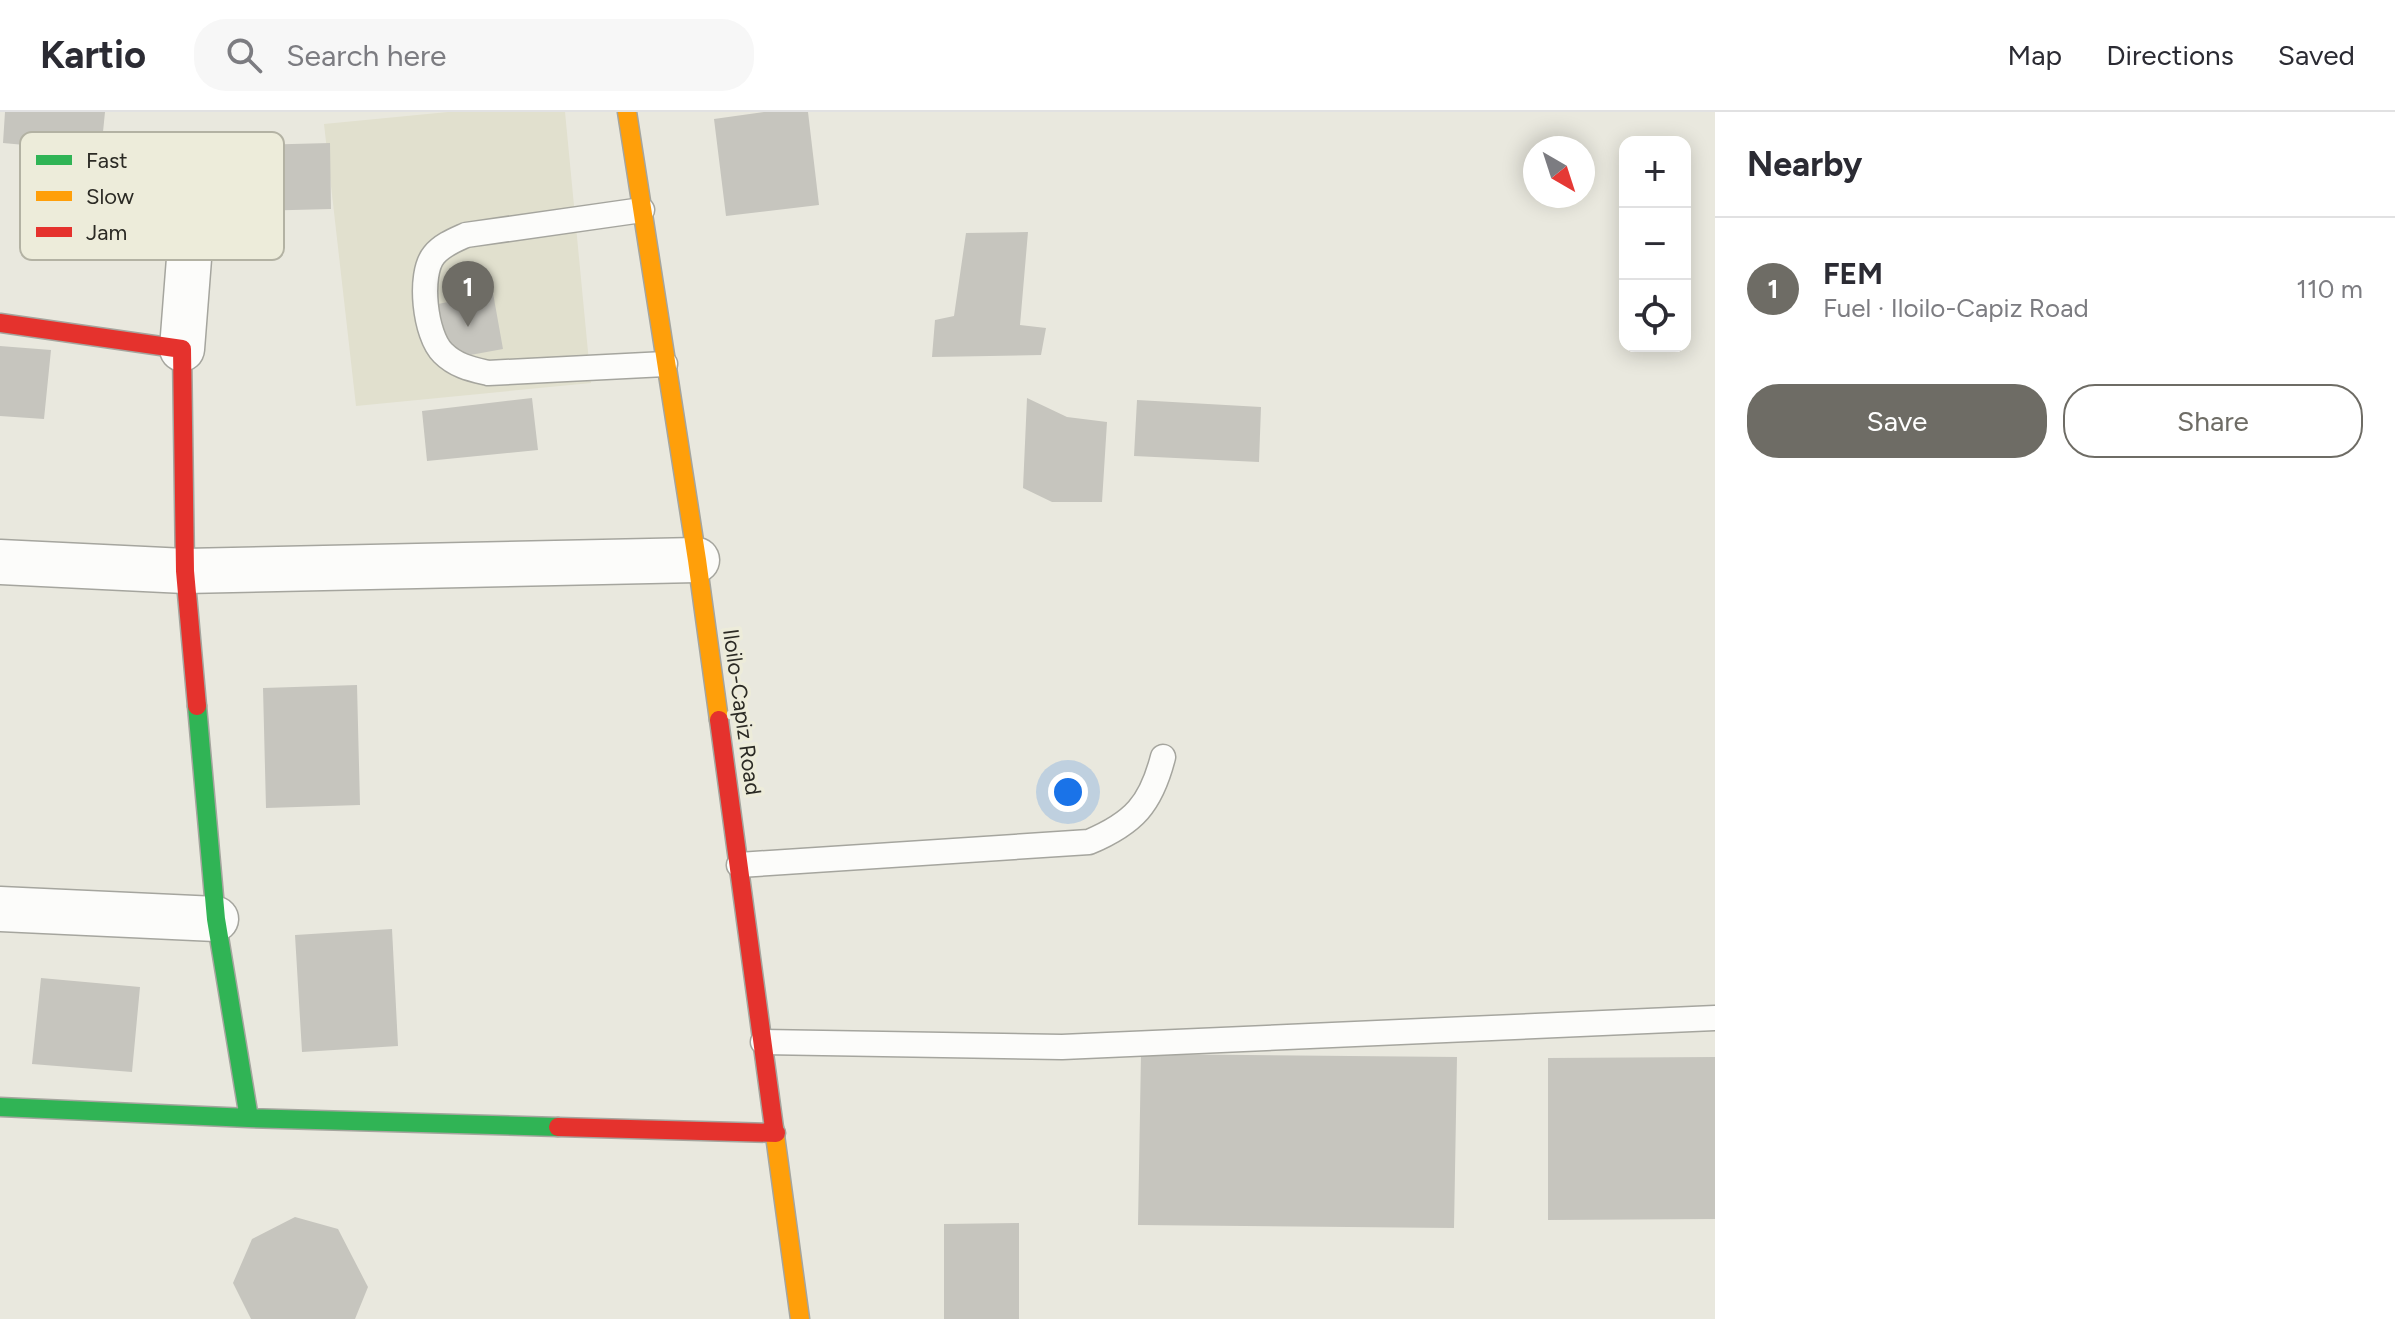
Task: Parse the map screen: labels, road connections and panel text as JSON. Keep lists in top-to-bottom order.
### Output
{
  "streets": {
    "street": ["Iloilo-Capiz Road"]
  },
  "legend": ["Fast", "Slow", "Jam"],
  "north": "bottom right",
  "page": {
    "header": "Kartio",
    "search": "Search here",
    "nav": ["Map", "Directions", "Saved"],
    "heading": "Nearby",
    "map_buttons": ["+", "−"],
    "list": [
      {
        "mark": "1",
        "name": "FEM",
        "note": "Fuel · Iloilo-Capiz Road",
        "value": "110 m"
      }
    ],
    "pins": "1",
    "buttons": ["Save", "Share"]
  }
}
